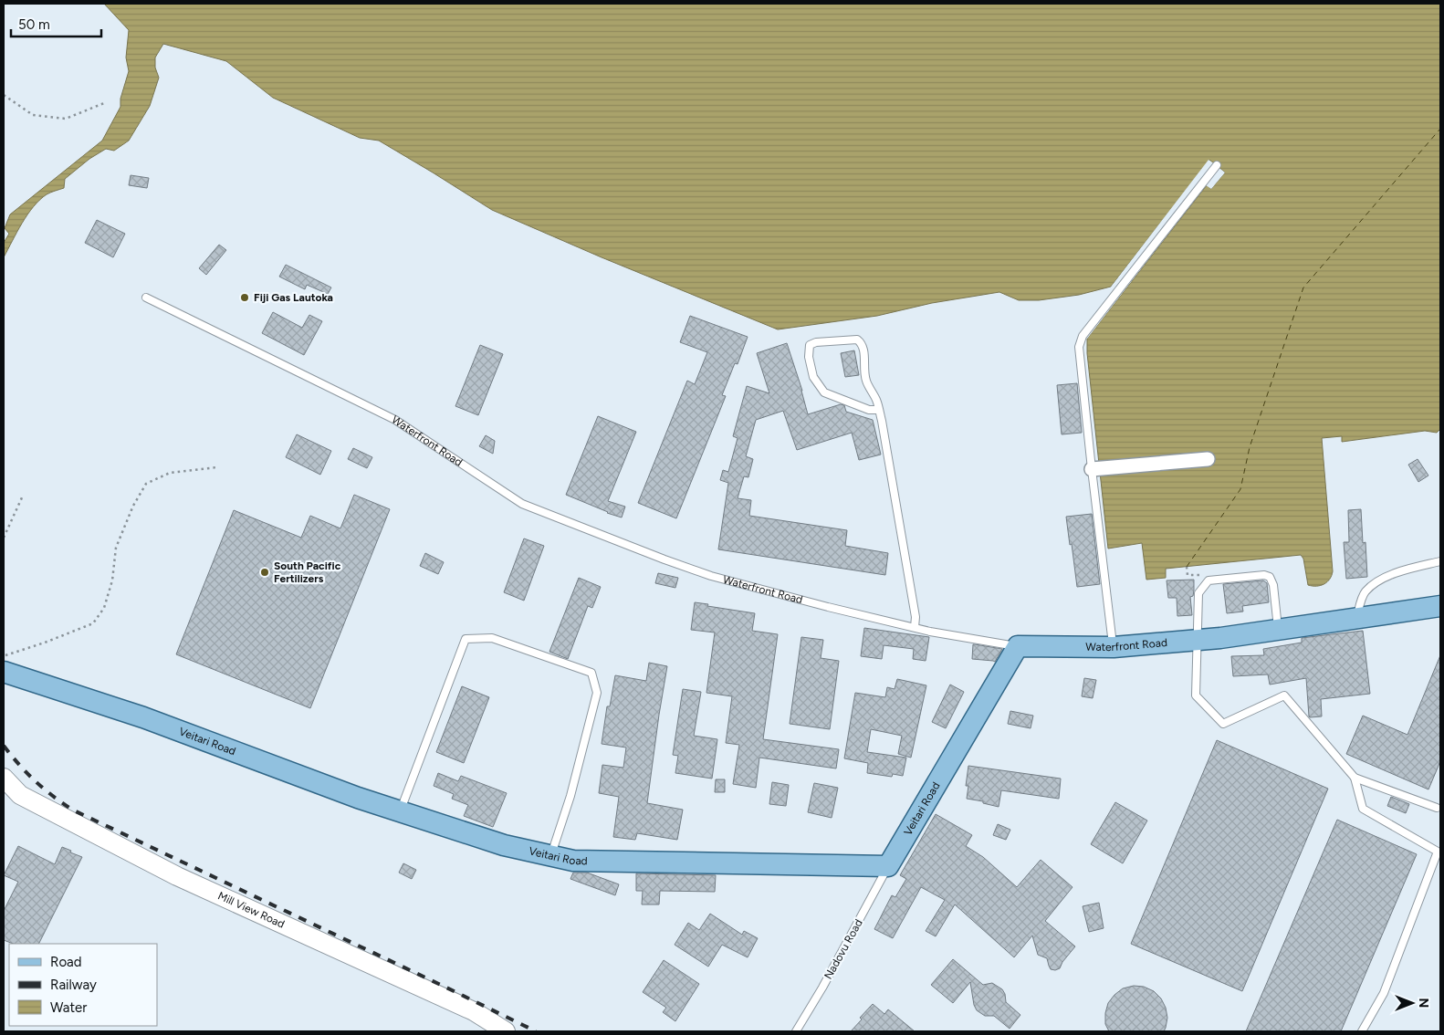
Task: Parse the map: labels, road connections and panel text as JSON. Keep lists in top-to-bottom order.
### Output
{
  "streets": {
    "main road": ["Waterfront Road", "Veitari Road"],
    "street": ["Mill View Road"],
    "lane": ["Nadovu Road"]
  },
  "crossings": [
    ["Waterfront Road", "Veitari Road"],
    ["Veitari Road", "Nadovu Road"]
  ],
  "places": ["Fiji Gas Lautoka", "South Pacific Fertilizers"],
  "legend": ["Road", "Railway", "Water"],
  "scale_bar": "50 m",
  "north": "right"
}
